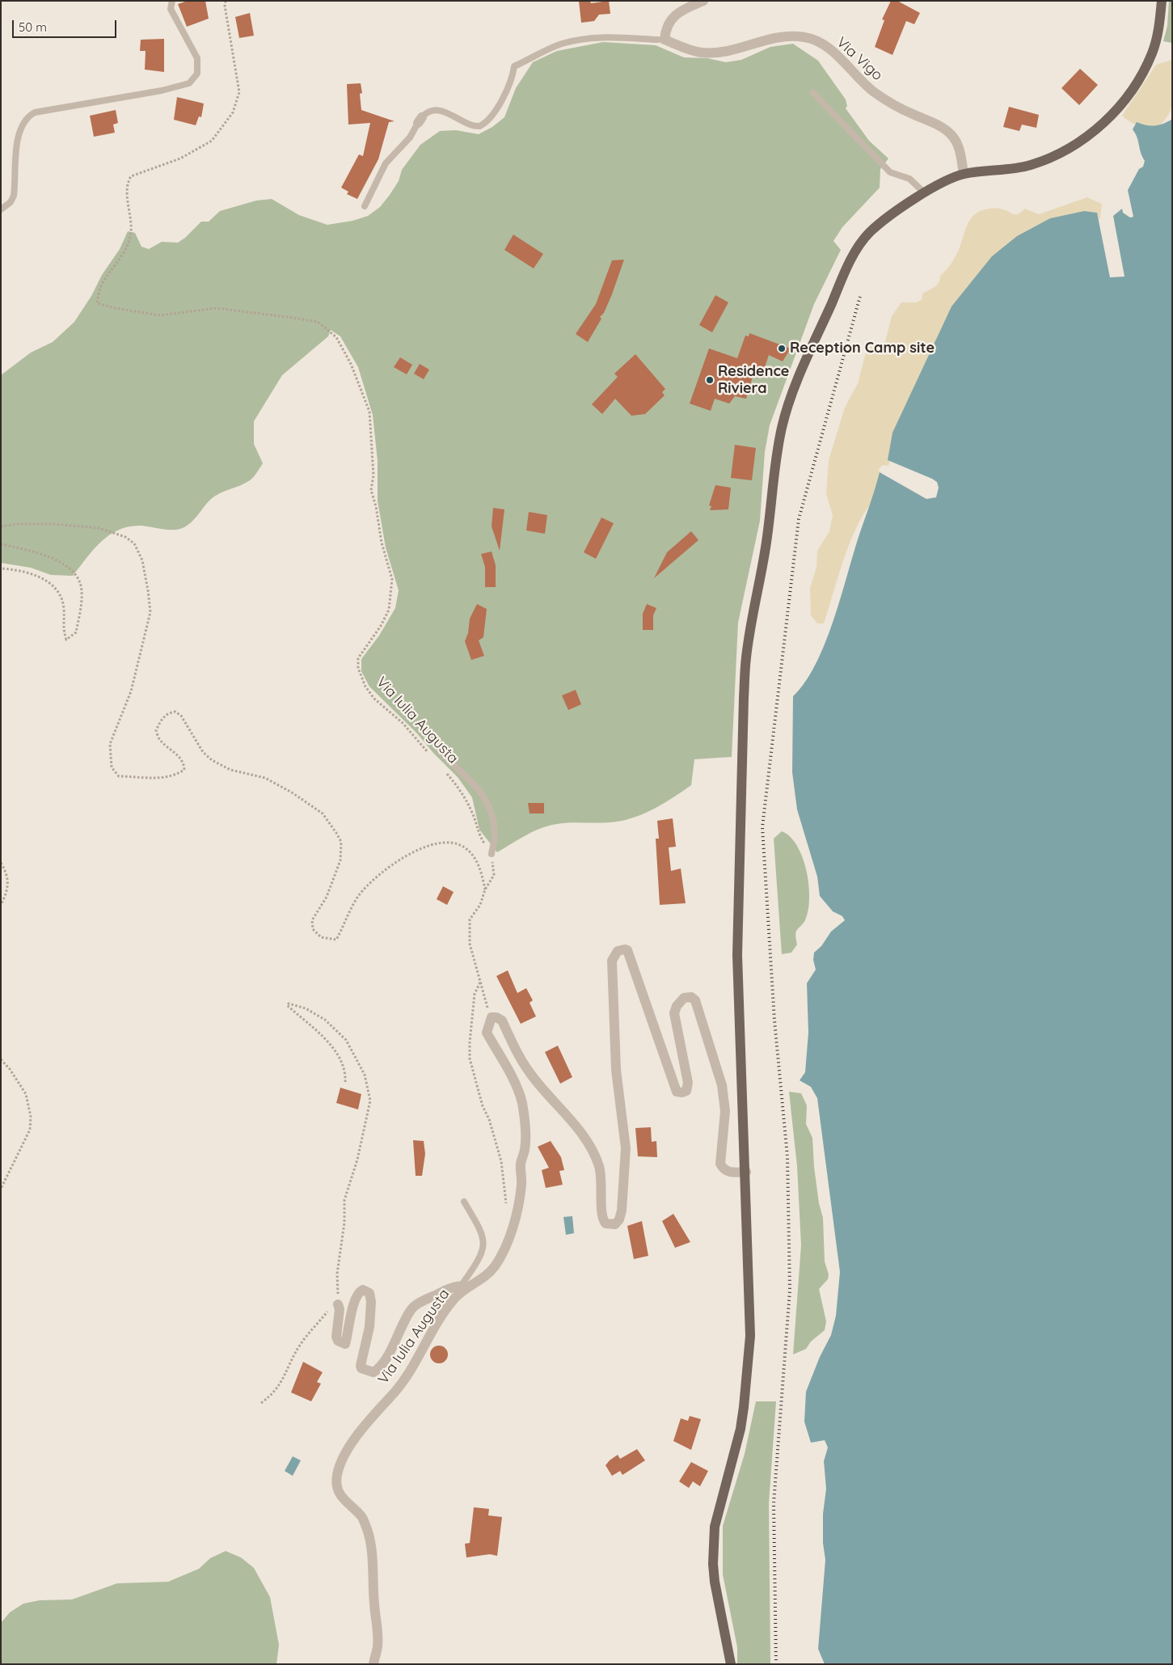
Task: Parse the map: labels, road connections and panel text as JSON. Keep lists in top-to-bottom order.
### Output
{
  "streets": {
    "street": ["Via Vigo", "Via Iulia Augusta"]
  },
  "places": ["Reception Camp site", "Residence Riviera"],
  "scale_bar": "50 m"
}
